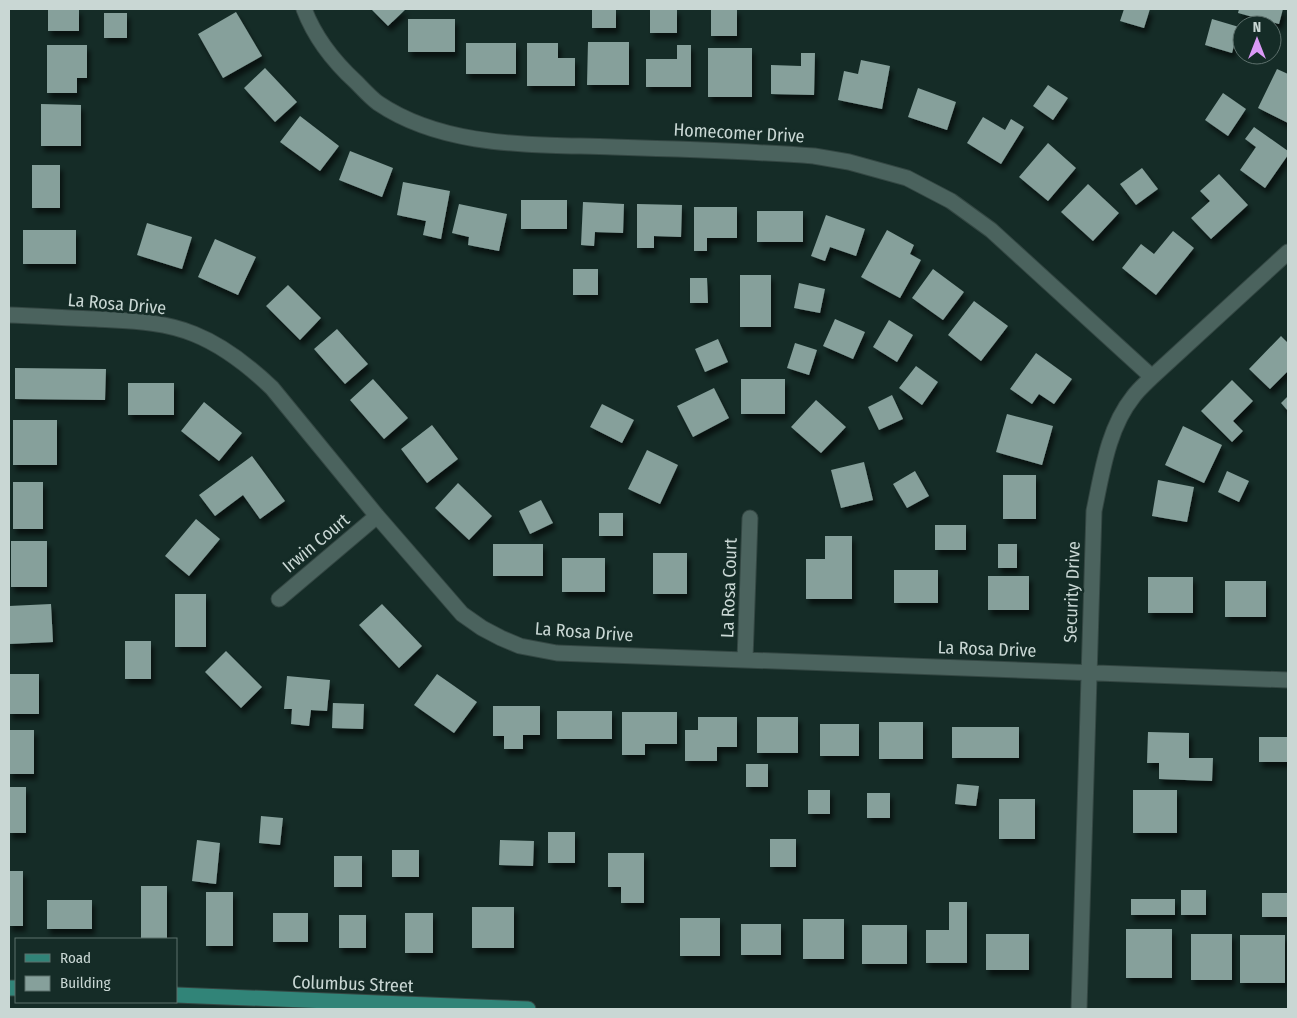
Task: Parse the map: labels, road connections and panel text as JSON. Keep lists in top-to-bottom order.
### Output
{
  "streets": {
    "main road": ["Columbus Street"],
    "street": [
      "Homecomer Drive",
      "La Rosa Drive",
      "Irwin Court",
      "La Rosa Court",
      "Security Drive"
    ]
  },
  "crossings": [
    ["Homecomer Drive", "Security Drive"],
    ["La Rosa Drive", "Irwin Court"],
    ["La Rosa Drive", "La Rosa Court"],
    ["La Rosa Drive", "Security Drive"]
  ],
  "legend": ["Road", "Building"],
  "north": "top"
}
